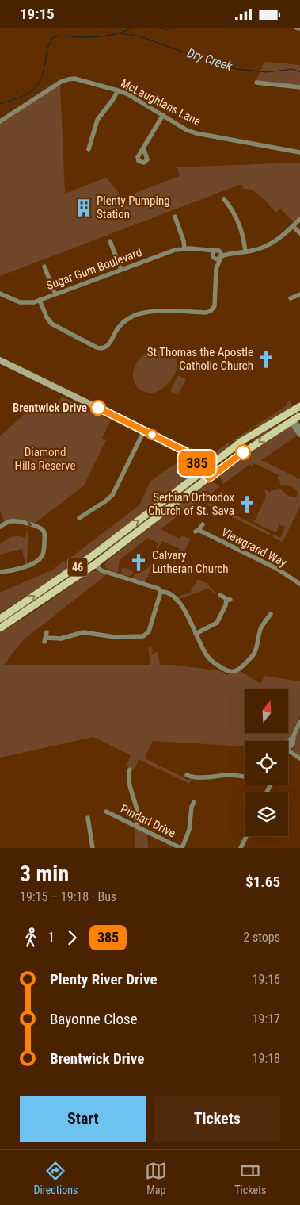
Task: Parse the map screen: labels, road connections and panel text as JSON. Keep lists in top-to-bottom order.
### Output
{
  "streets": {
    "main road": ["46"],
    "street": [
      "McLaughlans Lane",
      "Sugar Gum Boulevard",
      "Viewgrand Way",
      "Pindari Drive"
    ]
  },
  "water": ["Dry Creek"],
  "parks": ["Diamond Hills Reserve"],
  "places": {
    "building": ["Plenty Pumping Station"],
    "church": ["St Thomas the Apostle Catholic Church", "Serbian Orthodox Church of St. Sava", "Calvary Lutheran Church"],
    "other": ["Brentwick Drive"]
  },
  "lines": ["bus line 385"],
  "north": "top",
  "page": {
    "status": "19:15",
    "on_map": "385",
    "heading": ["3 min", "19:15 – 19:18 · Bus", "$1.65"],
    "legs": ["1", "385", "2 stops"],
    "list": [
      {
        "name": "Plenty River Drive",
        "value": "19:16"
      },
      {
        "name": "Bayonne Close",
        "value": "19:17"
      },
      {
        "name": "Brentwick Drive",
        "value": "19:18"
      }
    ],
    "buttons": ["Start", "Tickets"],
    "tabs": ["Directions", "Map", "Tickets"]
  }
}
